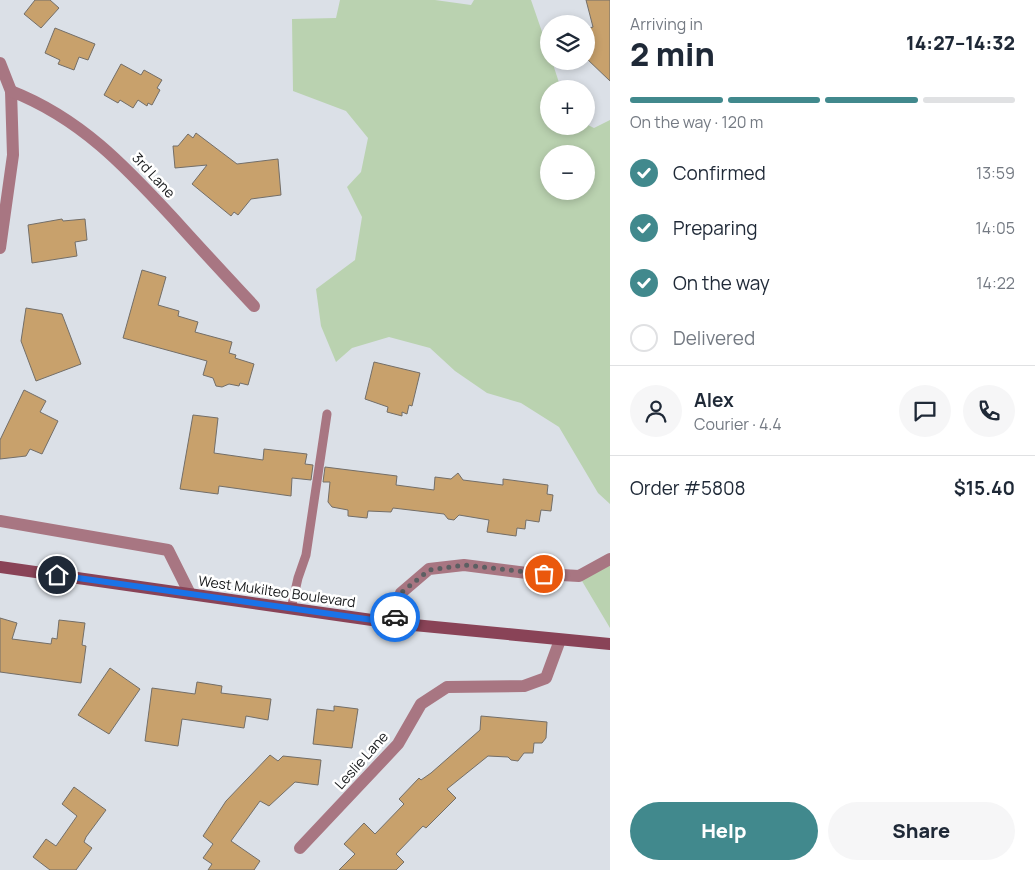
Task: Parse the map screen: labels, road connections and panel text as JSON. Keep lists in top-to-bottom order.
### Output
{
  "streets": {
    "main road": ["West Mukilteo Boulevard"],
    "street": ["3rd Lane", "Leslie Lane"]
  },
  "crossings": [
    ["West Mukilteo Boulevard", "Leslie Lane"]
  ],
  "page": {
    "heading": ["2 min", "Arriving in", "14:27–14:32"],
    "panel": [
      "Alex",
      "Courier · 4.4",
      "Order #5808",
      "$15.40"
    ],
    "map_buttons": ["+", "−"],
    "bar": "On the way · 120 m",
    "list": [
      ["Confirmed", "13:59"],
      ["Preparing", "14:05"],
      ["On the way", "14:22"],
      "Delivered"
    ],
    "buttons": ["Help", "Share"]
  }
}
